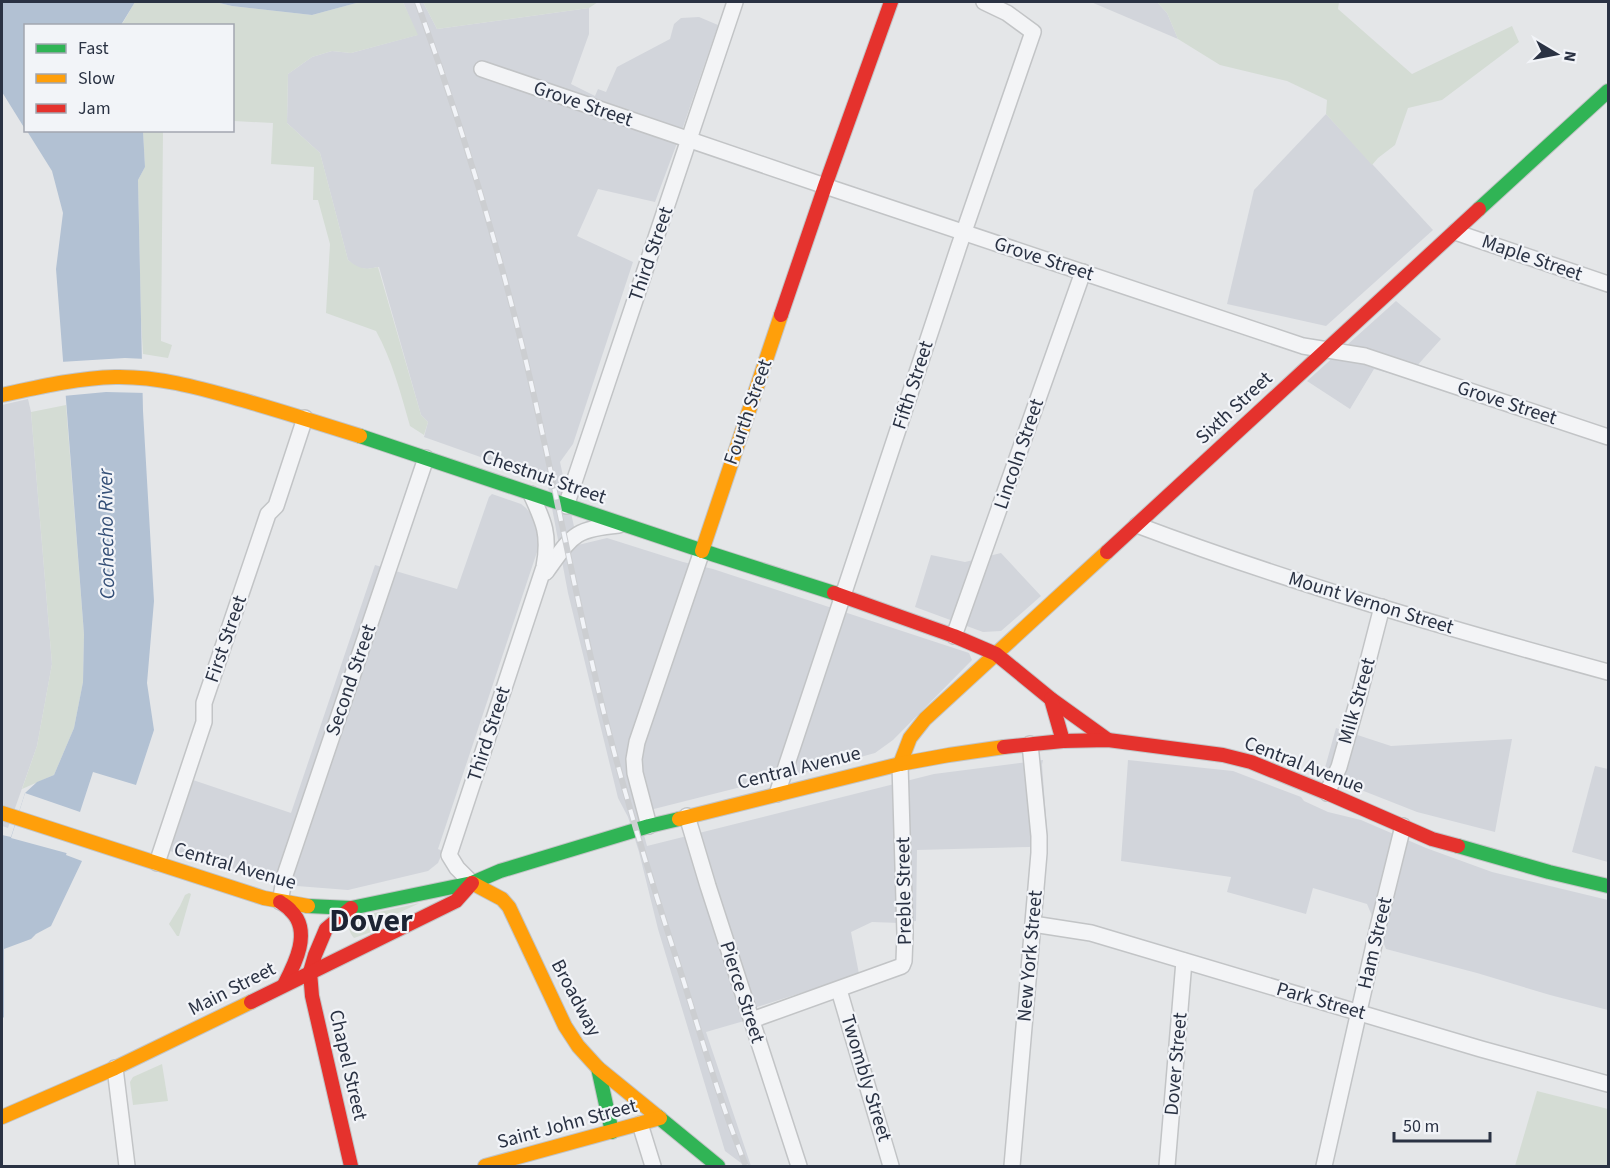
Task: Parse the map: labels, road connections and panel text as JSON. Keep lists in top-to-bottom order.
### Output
{
  "streets": {
    "main road": [
      "Sixth Street",
      "Fourth Street",
      "Chestnut Street",
      "Central Avenue",
      "Main Street",
      "Broadway",
      "Chapel Street",
      "Saint John Street"
    ],
    "street": [
      "Grove Street",
      "Third Street",
      "Maple Street",
      "Fifth Street",
      "Lincoln Street",
      "Mount Vernon Street",
      "First Street",
      "Second Street",
      "Milk Street",
      "Preble Street",
      "Ham Street",
      "New York Street",
      "Pierce Street",
      "Park Street",
      "Dover Street",
      "Twombly Street"
    ]
  },
  "crossings": [
    ["Grove Street", "Third Street"],
    ["Grove Street", "Fifth Street"],
    ["Grove Street", "Sixth Street"],
    ["Grove Street", "Fourth Street"],
    ["Grove Street", "Lincoln Street"],
    ["Third Street", "Chestnut Street"],
    ["Third Street", "Central Avenue"],
    ["Third Street", "Main Street"],
    ["Third Street", "Broadway"],
    ["Maple Street", "Sixth Street"],
    ["Fifth Street", "Chestnut Street"],
    ["Fifth Street", "Central Avenue"],
    ["Sixth Street", "Chestnut Street"],
    ["Sixth Street", "Mount Vernon Street"],
    ["Sixth Street", "Central Avenue"],
    ["Sixth Street", "Preble Street"],
    ["Fourth Street", "Chestnut Street"],
    ["Fourth Street", "Central Avenue"],
    ["Lincoln Street", "Chestnut Street"],
    ["Chestnut Street", "First Street"],
    ["Chestnut Street", "Second Street"],
    ["Chestnut Street", "Central Avenue"],
    ["Mount Vernon Street", "Milk Street"],
    ["First Street", "Central Avenue"],
    ["Second Street", "Central Avenue"],
    ["Milk Street", "Central Avenue"],
    ["Central Avenue", "Preble Street"],
    ["Central Avenue", "Ham Street"],
    ["Central Avenue", "New York Street"],
    ["Central Avenue", "Main Street"],
    ["Central Avenue", "Pierce Street"],
    ["Central Avenue", "Broadway"],
    ["Preble Street", "Pierce Street"],
    ["Preble Street", "Twombly Street"],
    ["Ham Street", "Park Street"],
    ["New York Street", "Park Street"],
    ["Main Street", "Broadway"],
    ["Main Street", "Chapel Street"],
    ["Broadway", "Saint John Street"],
    ["Park Street", "Dover Street"]
  ],
  "districts": ["Dover"],
  "water": ["Cochecho River"],
  "legend": ["Fast", "Slow", "Jam"],
  "scale_bar": "50 m",
  "north": "right"
}
